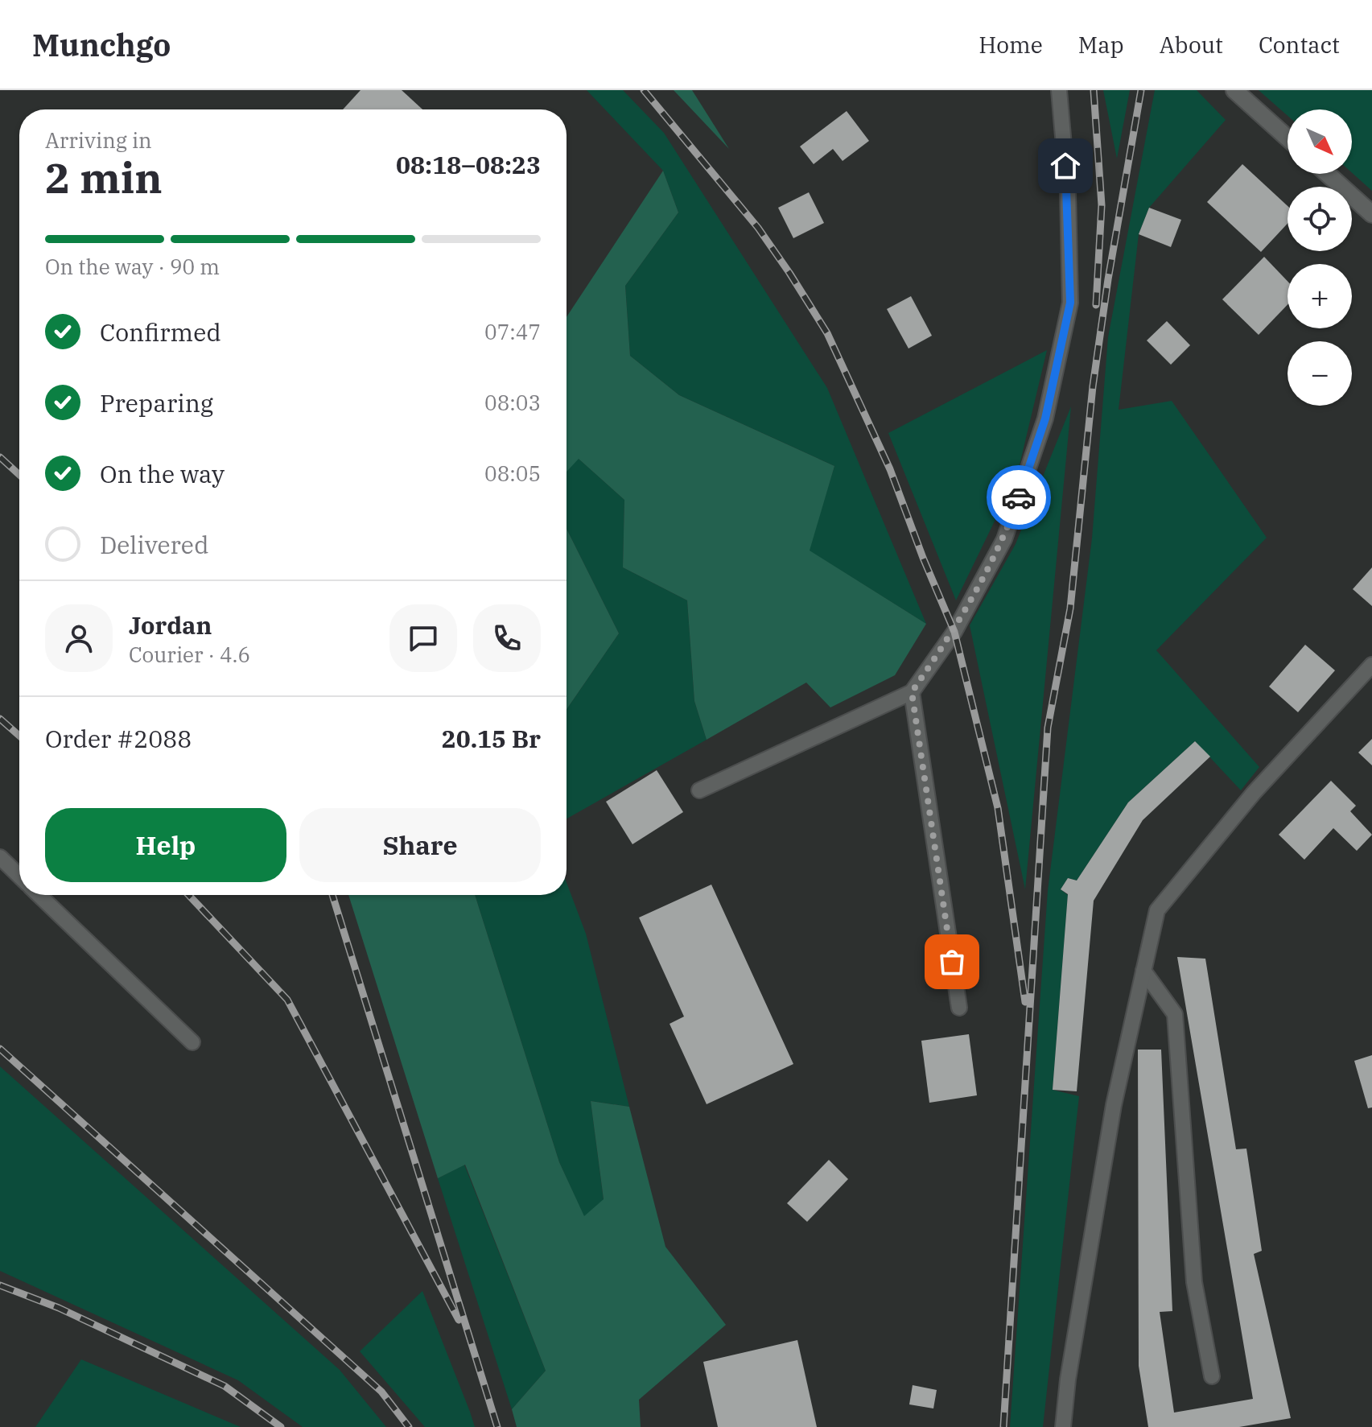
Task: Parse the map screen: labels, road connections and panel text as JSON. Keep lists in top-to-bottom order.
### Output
{
  "north": "bottom right",
  "page": {
    "header": "Munchgo",
    "nav": [
      "Home",
      "Map",
      "About",
      "Contact"
    ],
    "map_buttons": ["+", "−"],
    "heading": ["2 min", "Arriving in", "08:18–08:23"],
    "panel": [
      "Jordan",
      "Courier · 4.6",
      "Order #2088",
      "20.15 Br"
    ],
    "bar": "On the way · 90 m",
    "list": [
      ["Confirmed", "07:47"],
      ["Preparing", "08:03"],
      ["On the way", "08:05"],
      "Delivered"
    ],
    "buttons": ["Help", "Share"]
  }
}
